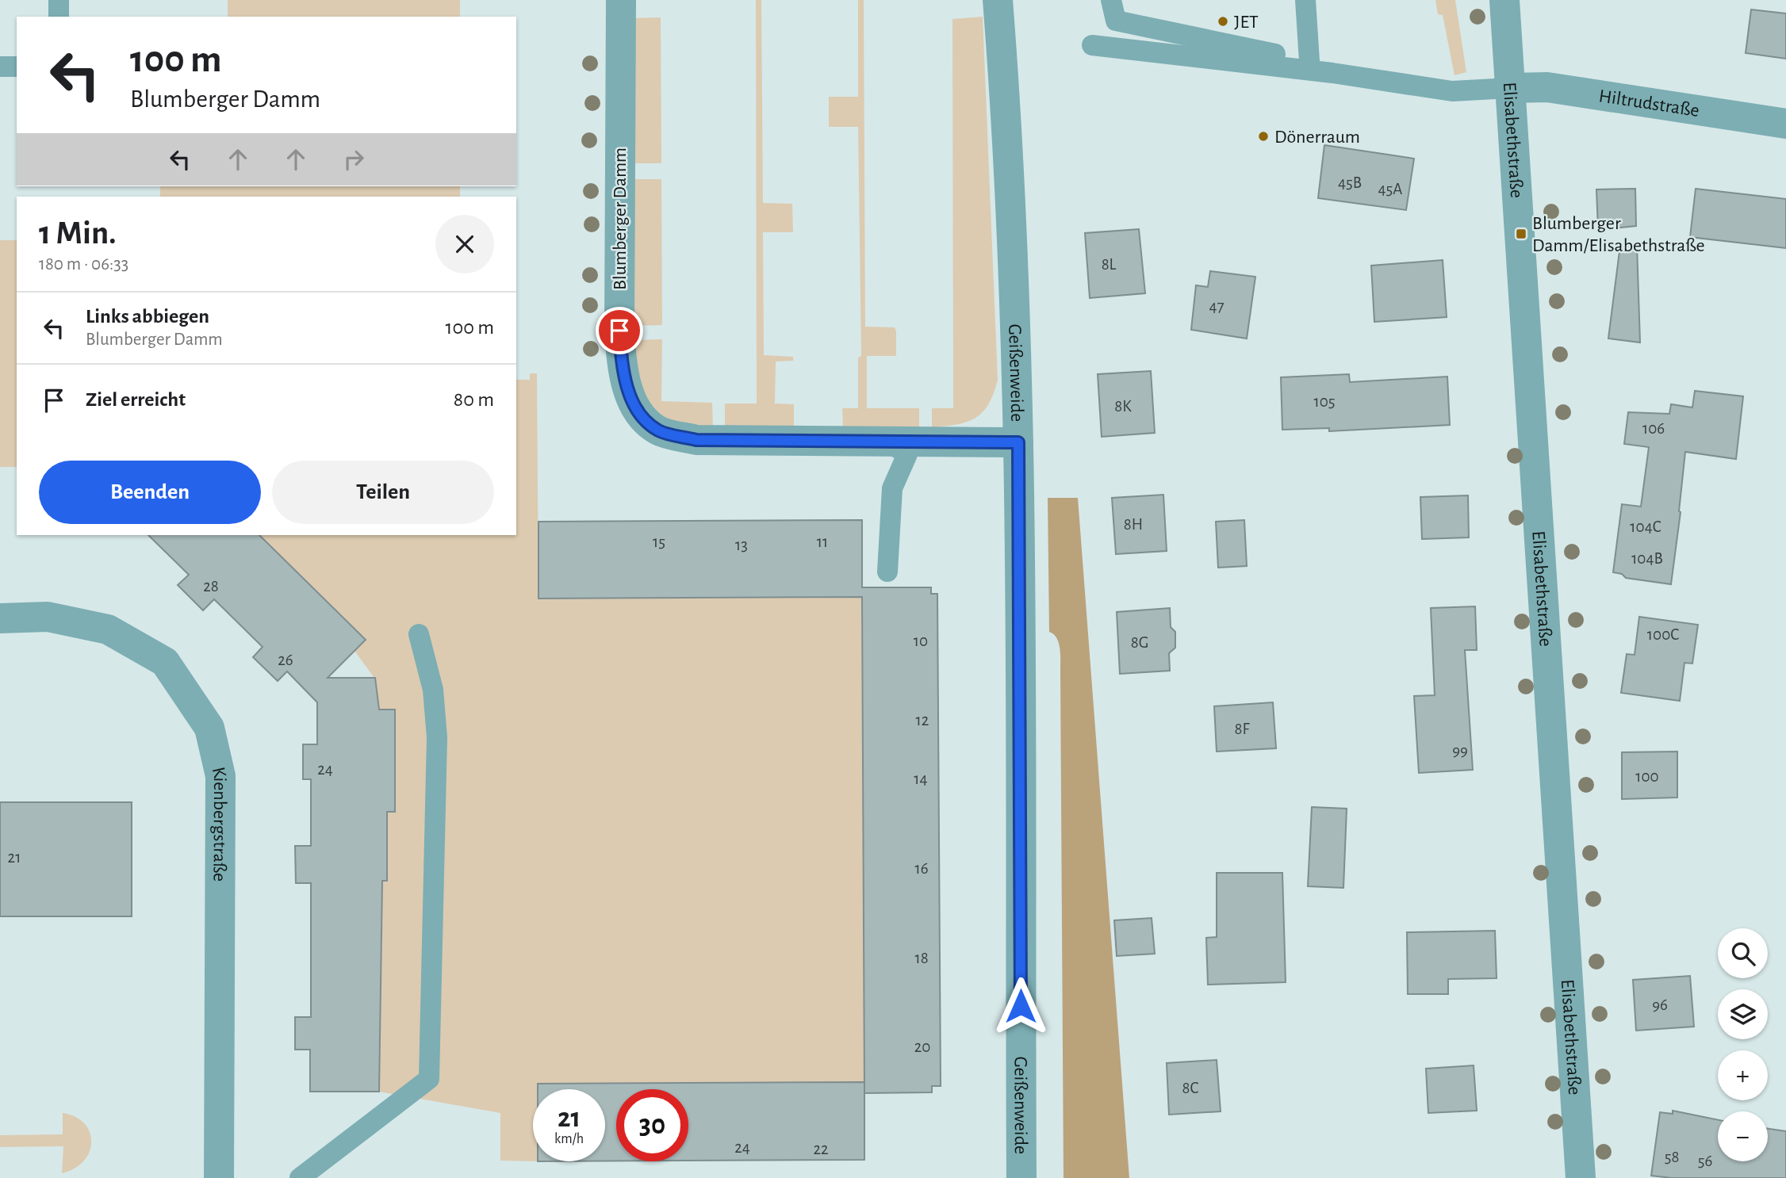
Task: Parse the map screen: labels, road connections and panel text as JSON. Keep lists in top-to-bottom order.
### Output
{
  "streets": {
    "street": [
      "Hiltrudstraße",
      "Elisabethstraße",
      "Blumberger Damm",
      "Geißenweide",
      "Kienbergstraße"
    ]
  },
  "crossings": [
    ["Hiltrudstraße", "Elisabethstraße"],
    ["Blumberger Damm", "Geißenweide"]
  ],
  "places": {
    "other": ["JET", "Dönerraum"],
    "transit": ["Blumberger Damm/Elisabethstraße"]
  },
  "house_numbers": [
    "45B",
    "45A",
    "8L",
    "47",
    "105",
    "8K",
    "106",
    "8H",
    "104C",
    "15",
    "11",
    "13",
    "104B",
    "28",
    "100C",
    "10",
    "8G",
    "26",
    "12",
    "8F",
    "99",
    "24",
    "100",
    "14",
    "21",
    "16",
    "18",
    "96",
    "20",
    "8C",
    "24",
    "22",
    "58",
    "56"
  ],
  "page": {
    "turn": ["100 m", "Blumberger Damm"],
    "heading": ["1 Min.", "180 m · 06:33"],
    "list": [
      {
        "name": "Links abbiegen",
        "note": "Blumberger Damm",
        "value": "100 m"
      },
      {
        "name": "Ziel erreicht",
        "value": "80 m"
      }
    ],
    "buttons": ["Beenden", "Teilen"],
    "map_buttons": ["+", "−"],
    "speed": "21 km/h",
    "limit": "30"
  }
}
